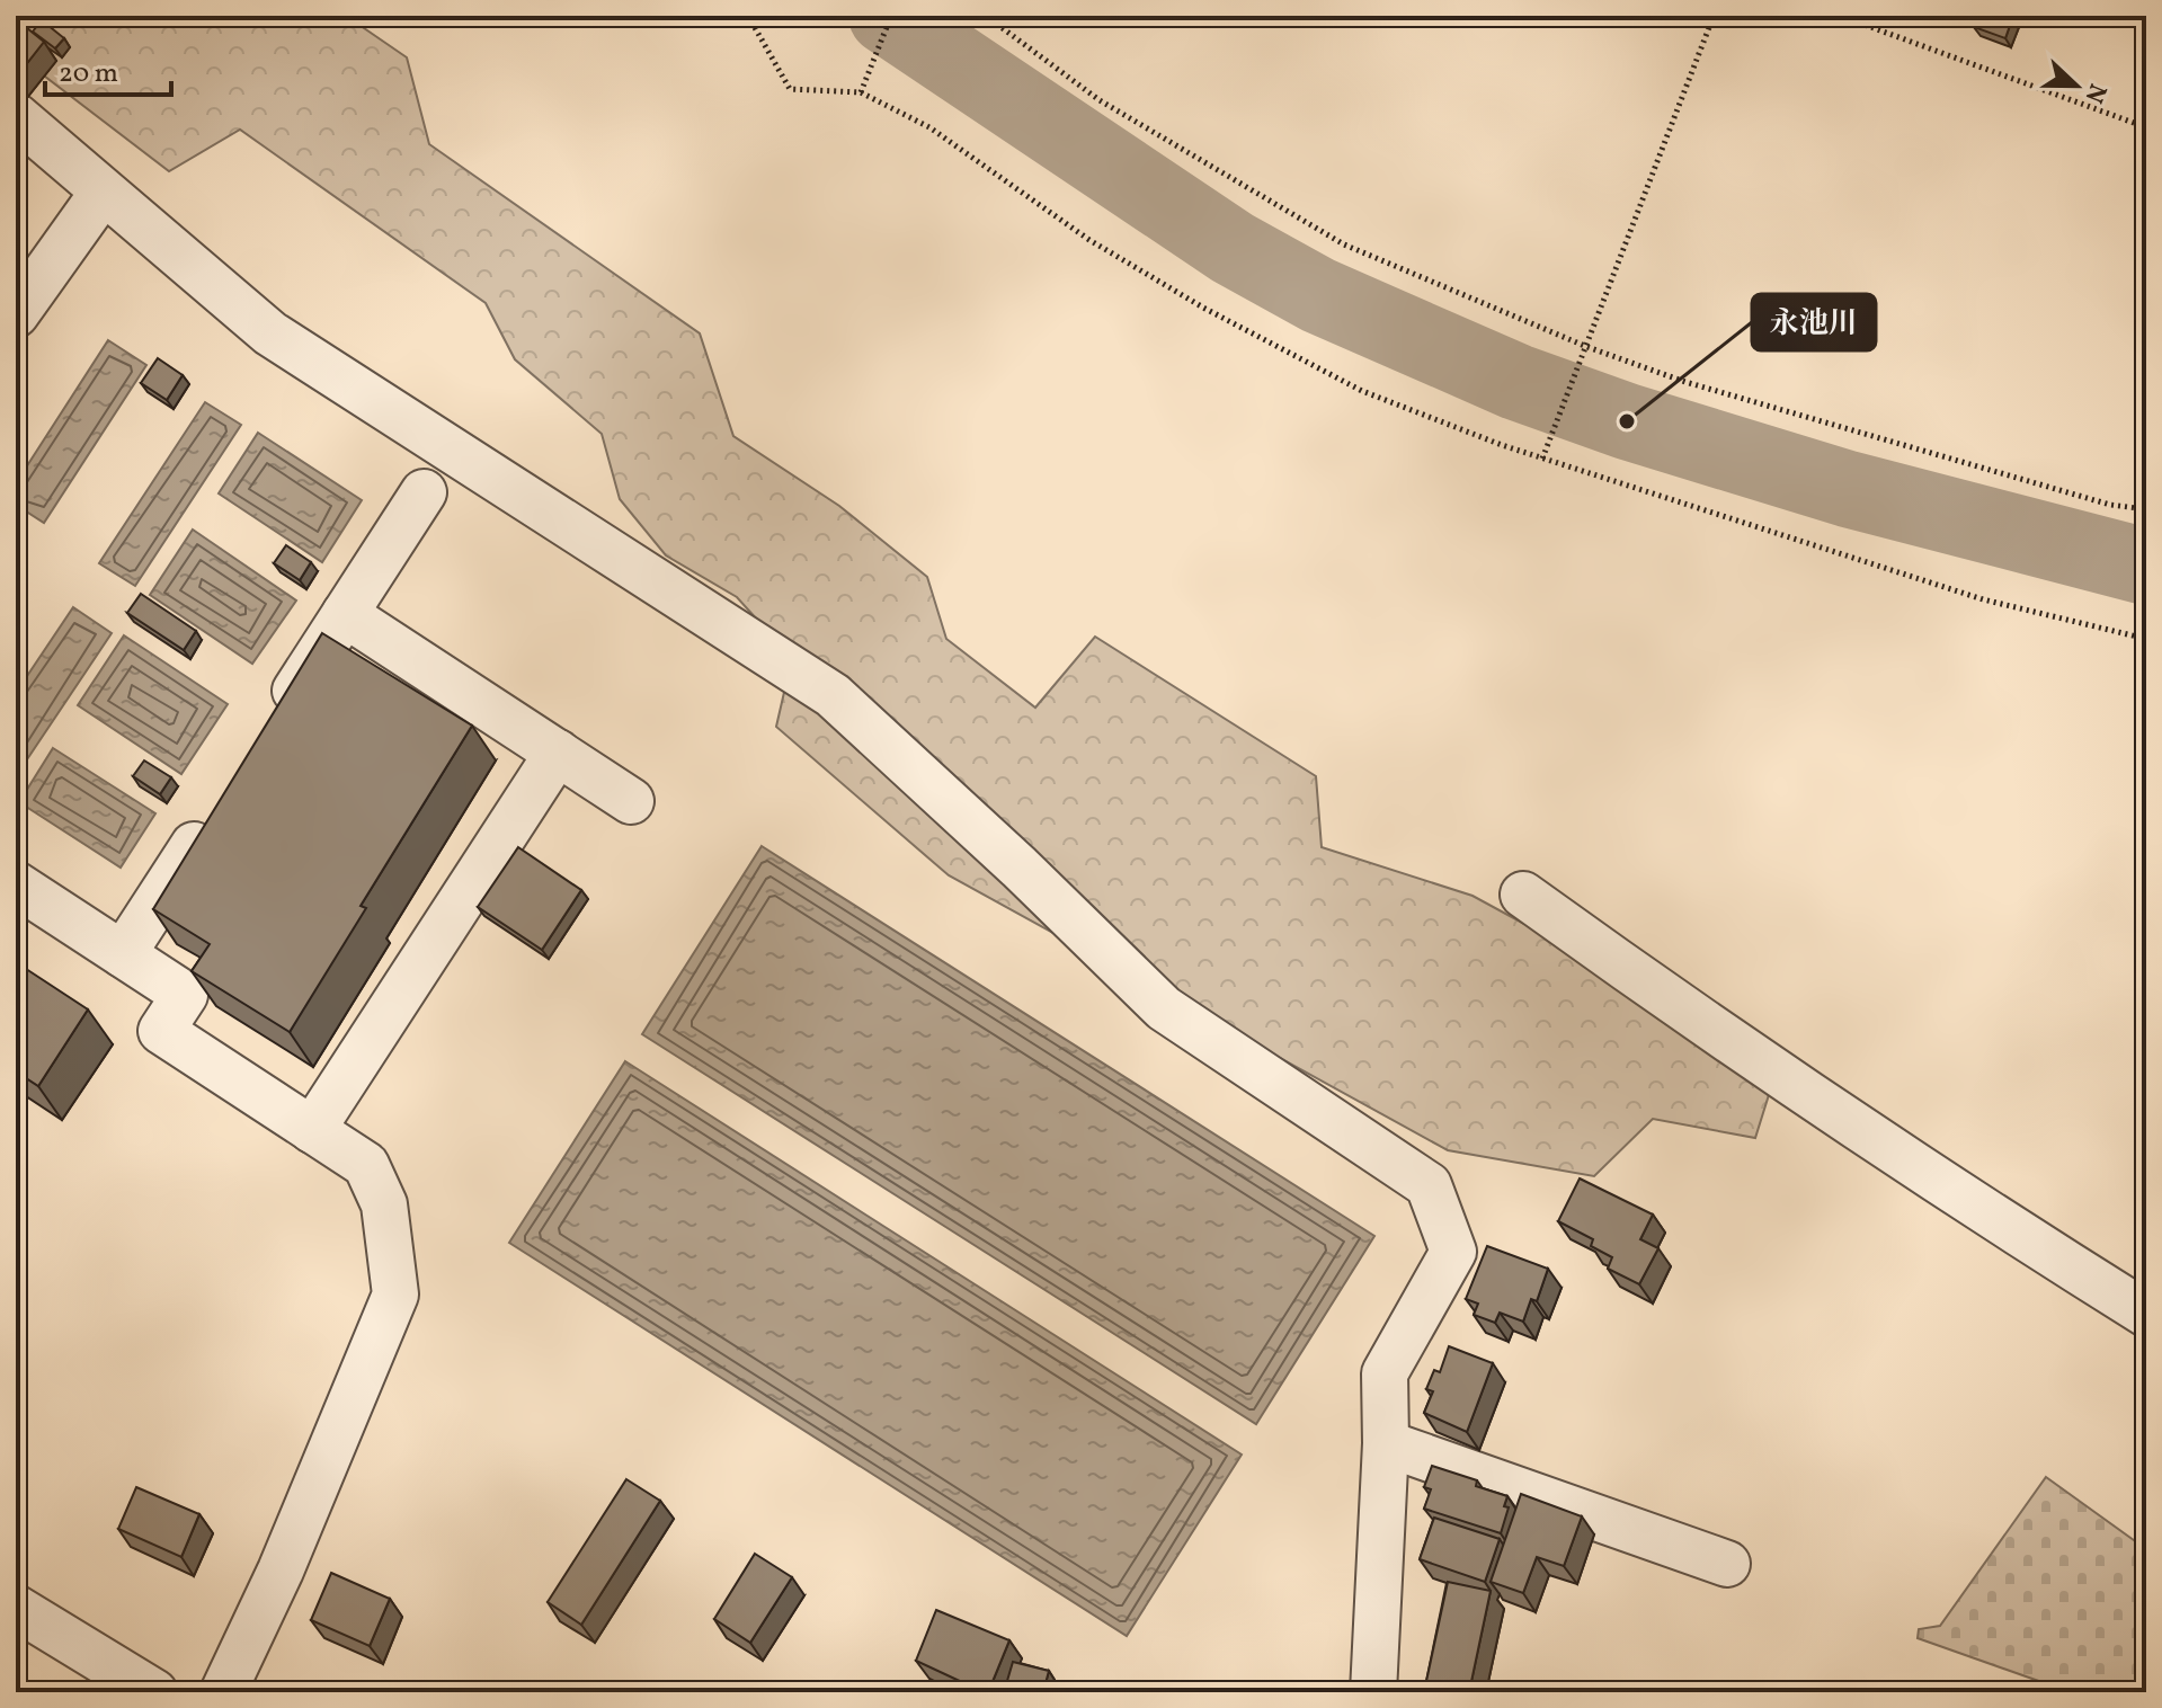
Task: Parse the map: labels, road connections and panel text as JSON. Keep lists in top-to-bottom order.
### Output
{
  "places": ["永池川"],
  "scale_bar": "20 m",
  "north": "right"
}
